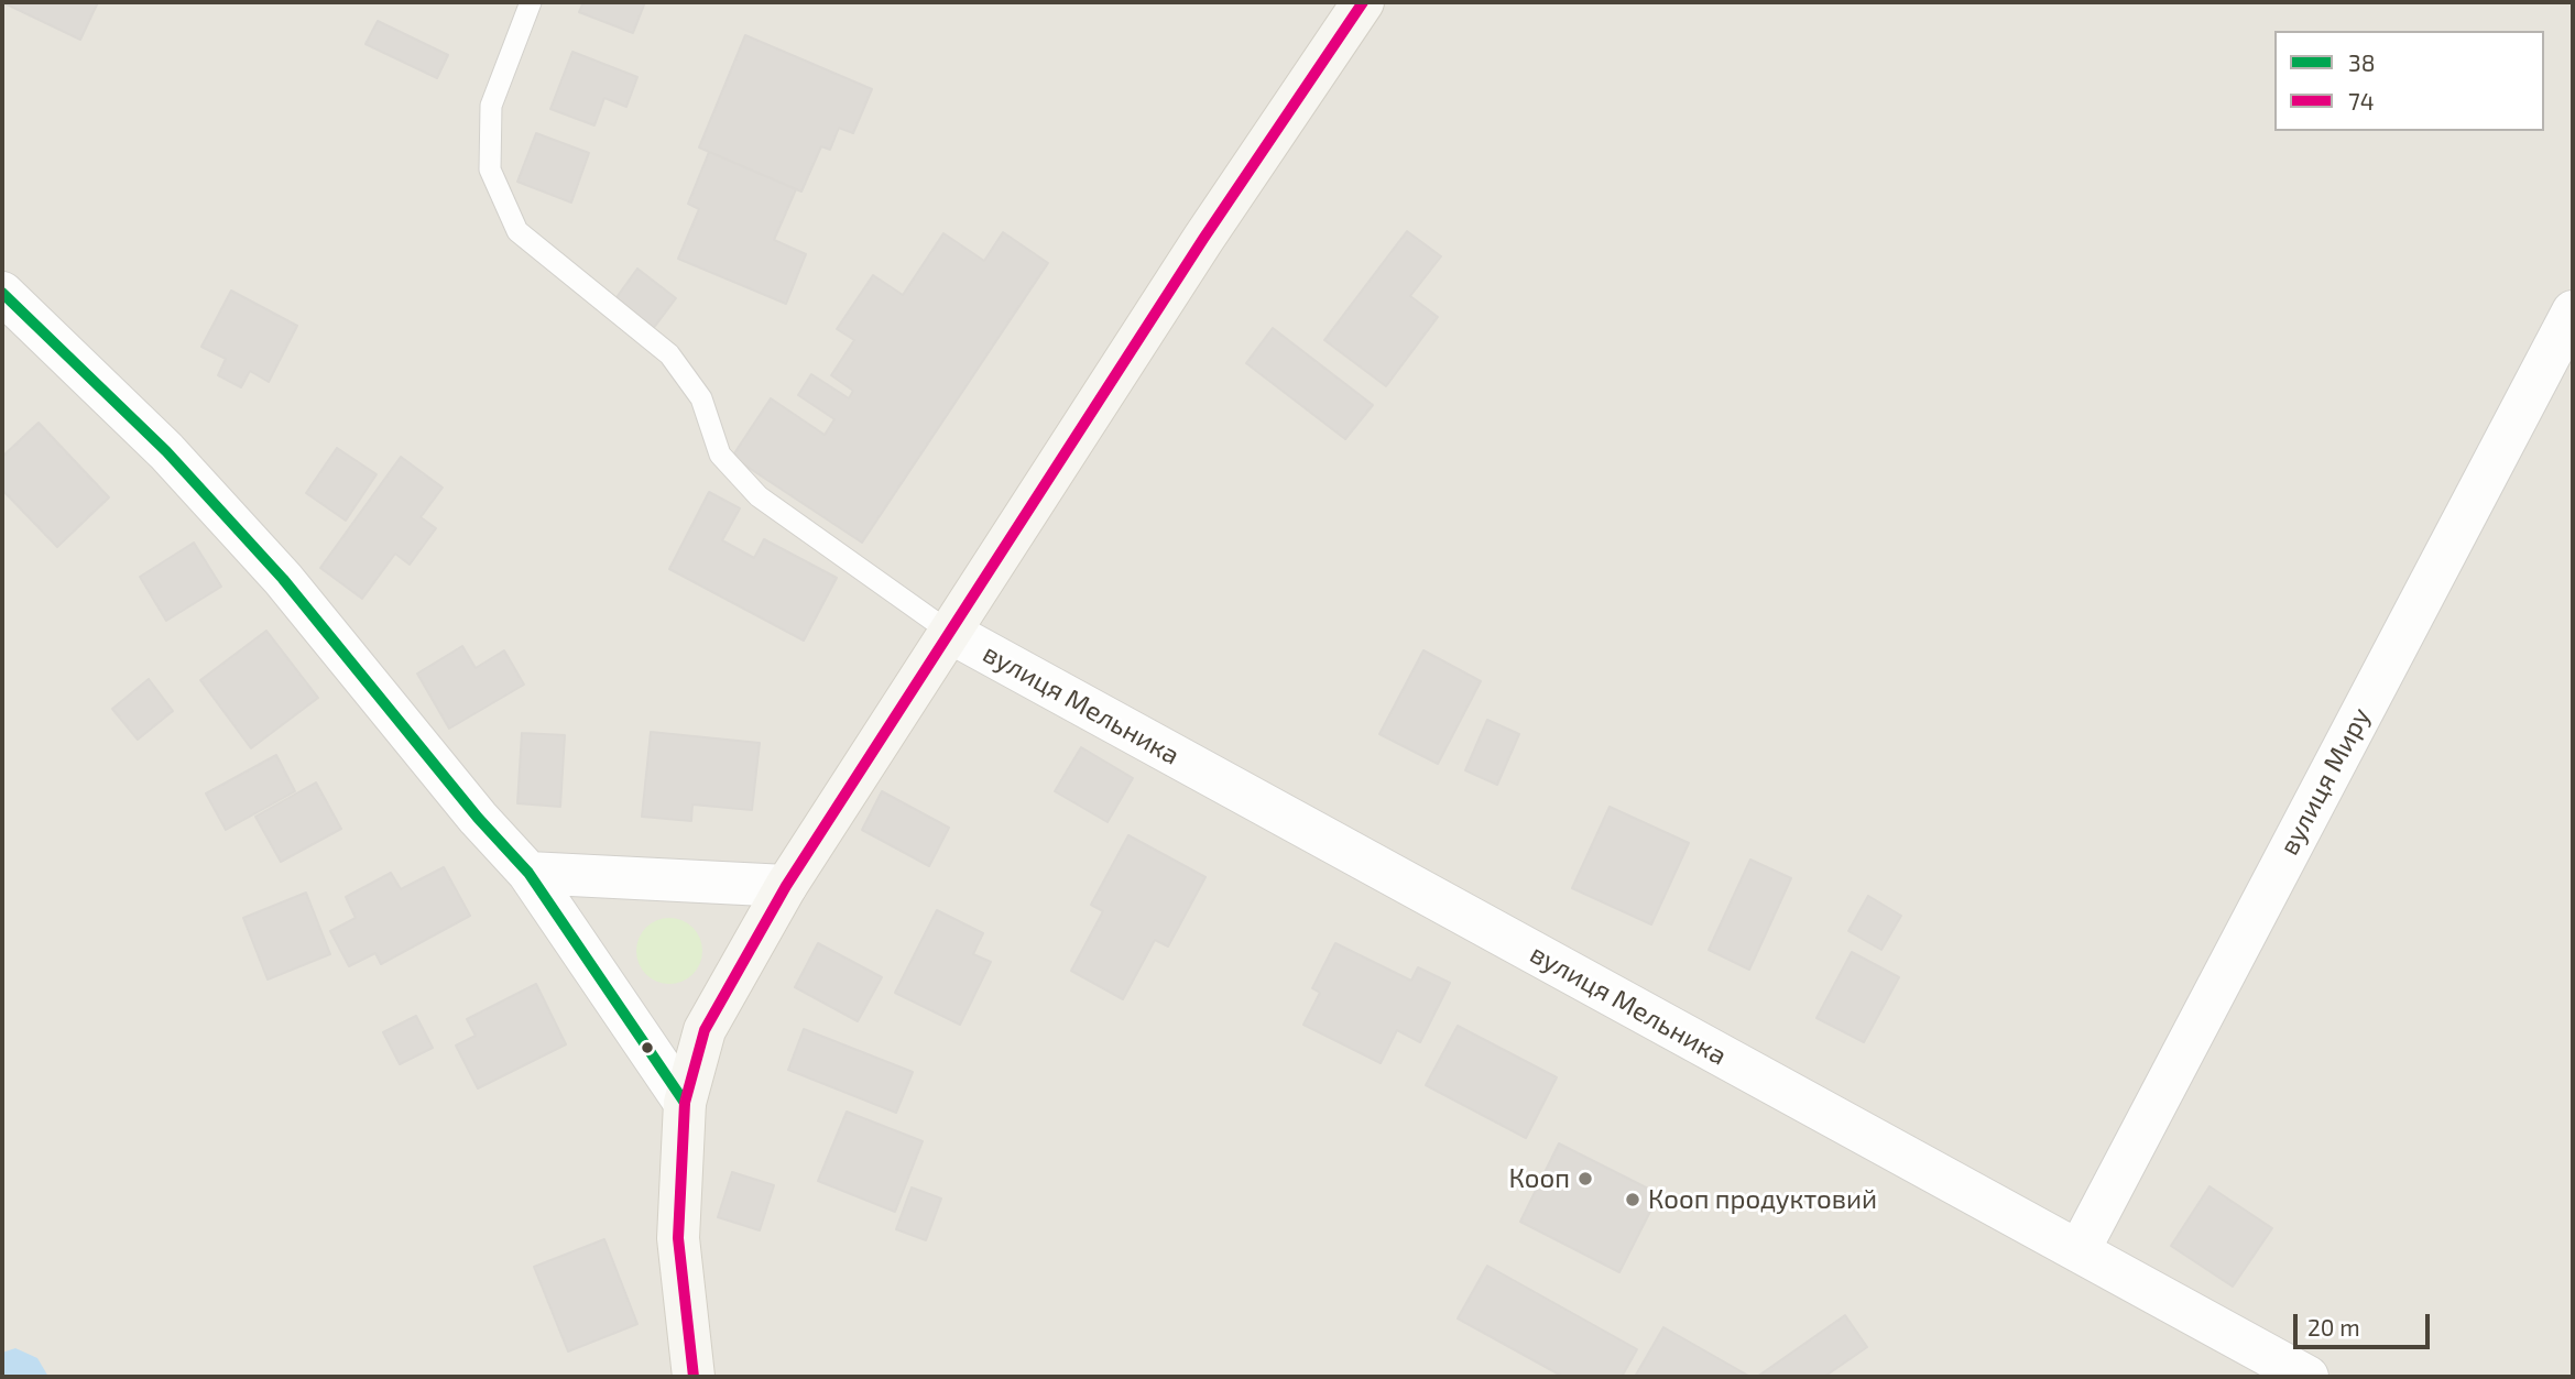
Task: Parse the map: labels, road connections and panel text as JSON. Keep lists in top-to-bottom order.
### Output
{
  "streets": {
    "street": ["вулиця Мельника", "вулиця Миру"]
  },
  "crossings": [
    ["вулиця Мельника", "вулиця Миру"]
  ],
  "places": ["Кооп", "Кооп продуктовий"],
  "lines": ["transit line 74", "transit line 38"],
  "legend": ["38", "74"],
  "scale_bar": "20 m"
}
